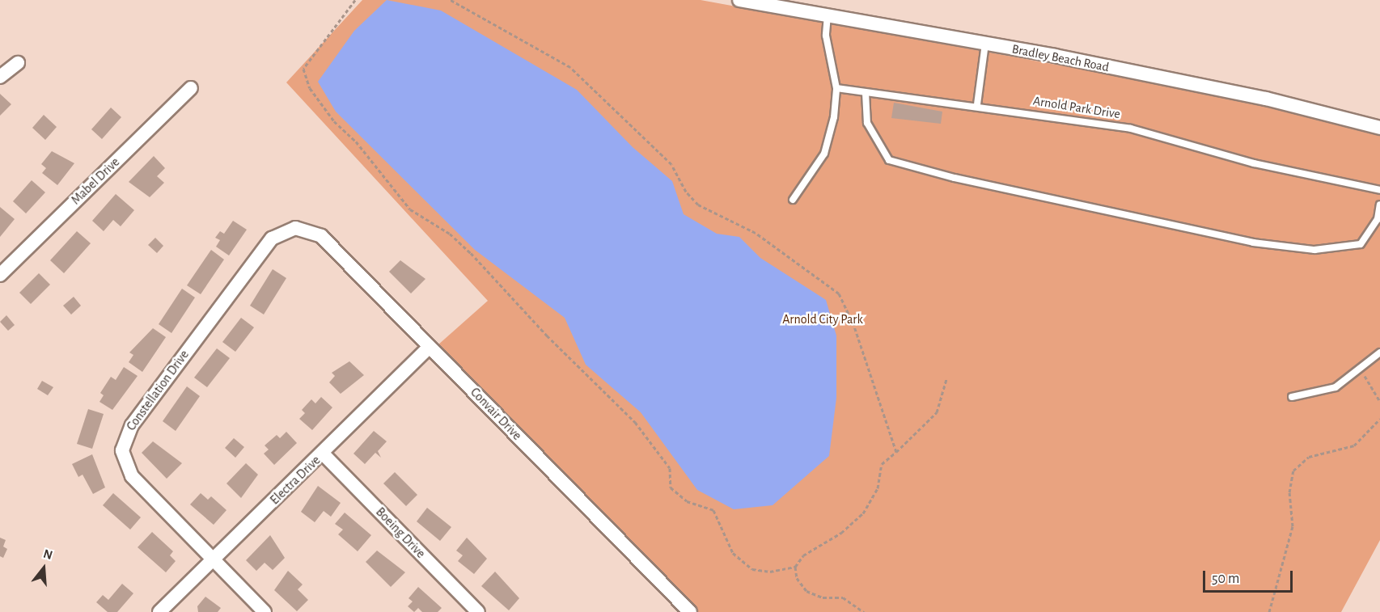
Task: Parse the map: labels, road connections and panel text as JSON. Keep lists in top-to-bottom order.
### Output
{
  "streets": {
    "street": [
      "Bradley Beach Road",
      "Mabel Drive",
      "Constellation Drive",
      "Convair Drive",
      "Electra Drive",
      "Boeing Drive"
    ],
    "lane": ["Arnold Park Drive"]
  },
  "crossings": [
    ["Constellation Drive", "Convair Drive"],
    ["Constellation Drive", "Electra Drive"],
    ["Convair Drive", "Electra Drive"],
    ["Electra Drive", "Boeing Drive"]
  ],
  "parks": ["Arnold City Park"],
  "scale_bar": "50 m",
  "north": "top"
}
